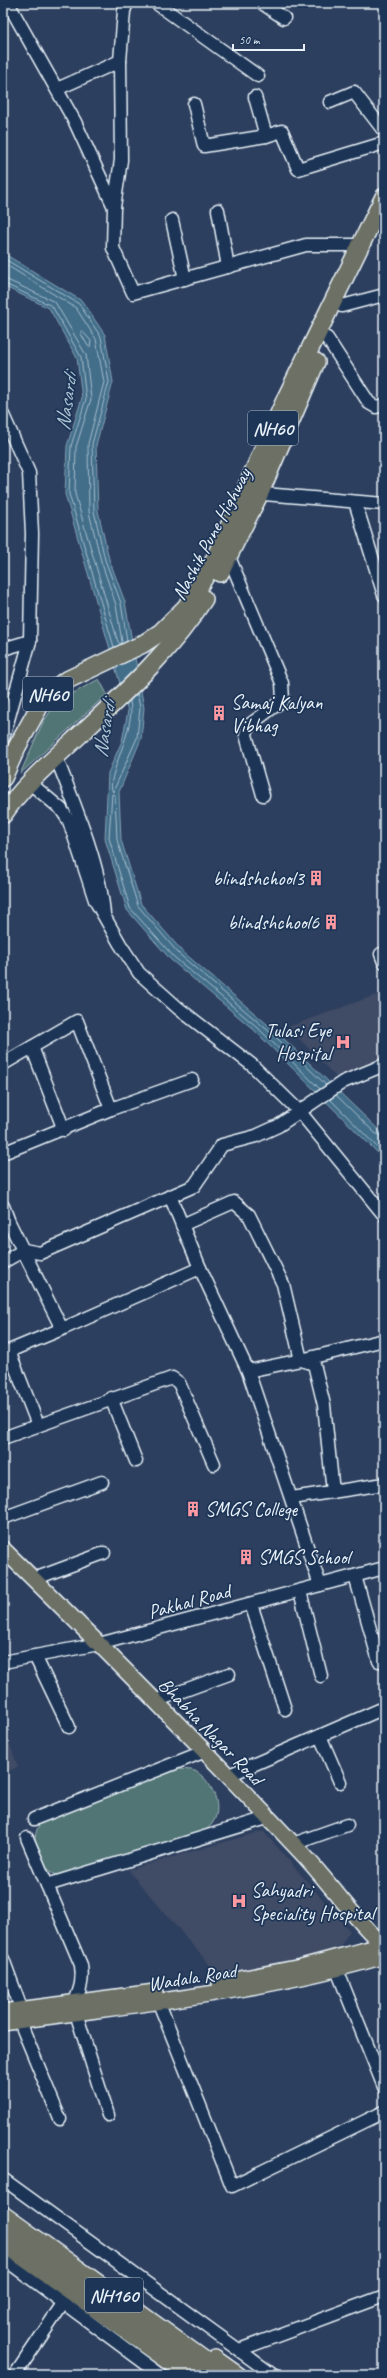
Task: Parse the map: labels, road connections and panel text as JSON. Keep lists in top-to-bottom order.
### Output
{
  "streets": {
    "highway": ["NH60", "Nashik Pune Highway", "NH160"],
    "main road": ["Bhabha Nagar Road", "Wadala Road"],
    "street": ["Pakhal Road"]
  },
  "crossings": [
    ["NH60", "Nashik Pune Highway"],
    ["Pakhal Road", "Bhabha Nagar Road"],
    ["Bhabha Nagar Road", "Wadala Road"]
  ],
  "water": ["Nasardi"],
  "places": {
    "building": [
      "Samaj Kalyan Vibhag",
      "blindshchool3",
      "blindshchool6",
      "SMGS College",
      "SMGS School"
    ],
    "hospital": ["Tulasi Eye Hospital", "Sahyadri Speciality Hospital"]
  },
  "scale_bar": "50 m"
}
